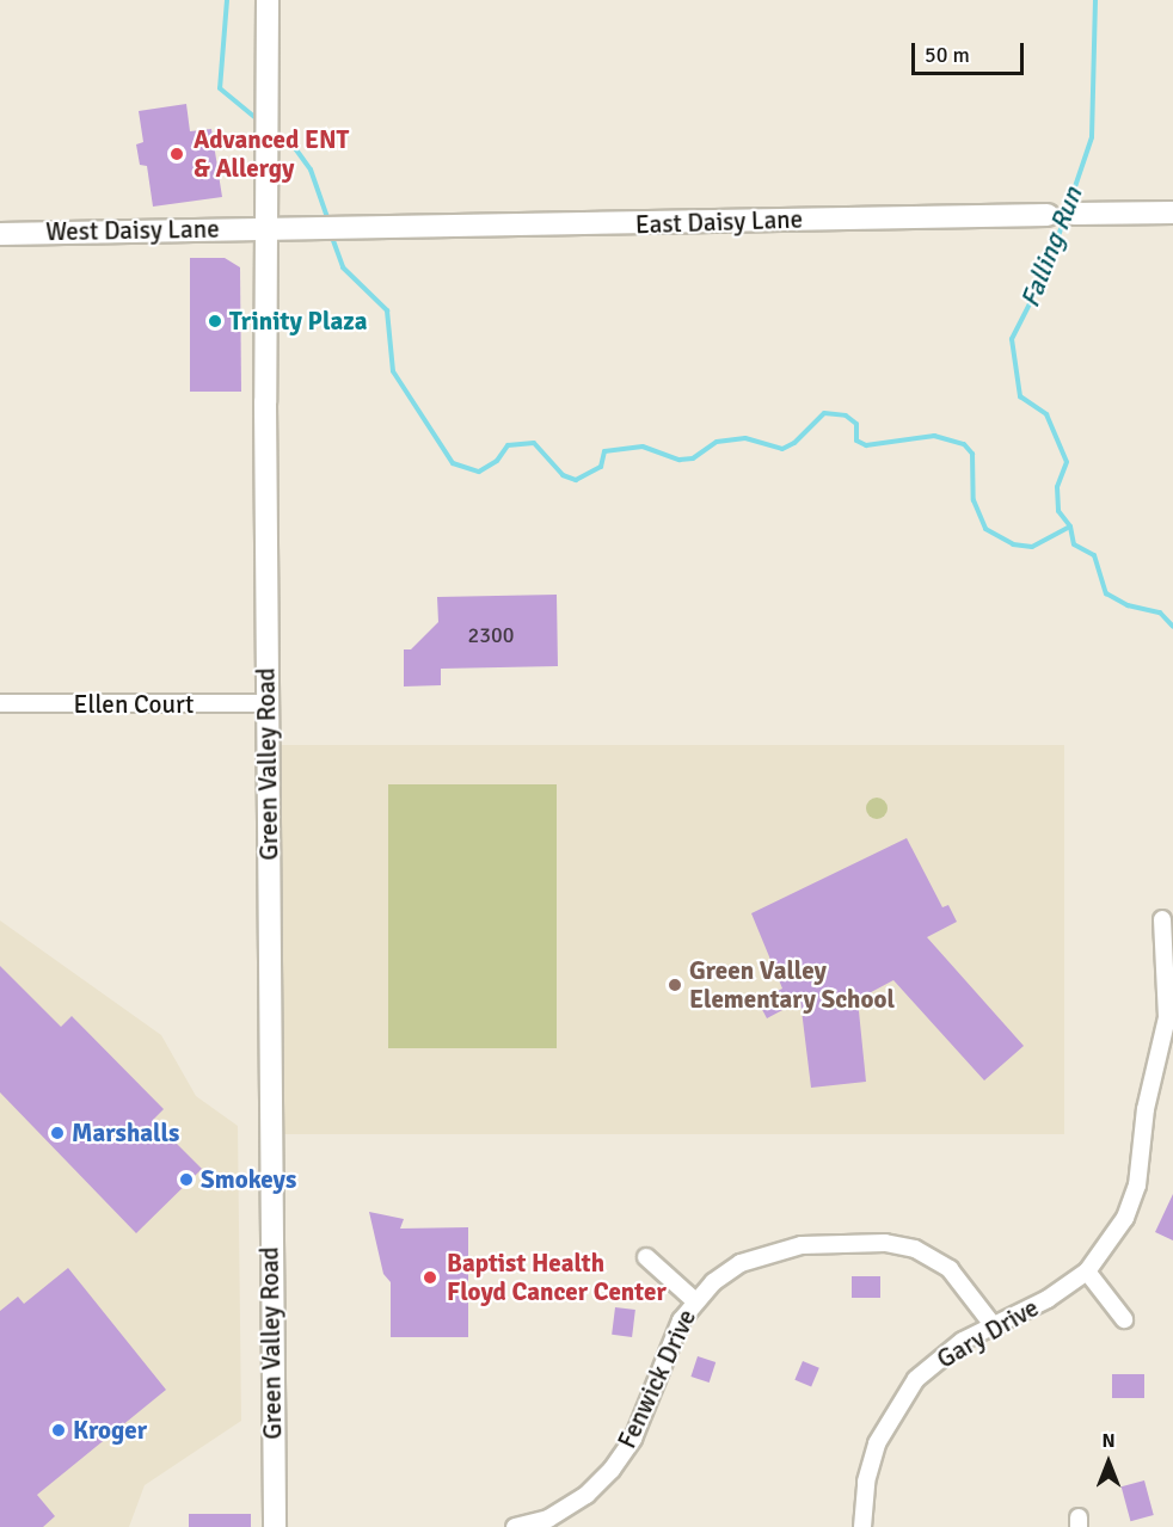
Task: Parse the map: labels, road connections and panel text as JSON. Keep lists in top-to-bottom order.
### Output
{
  "streets": {
    "street": [
      "East Daisy Lane",
      "West Daisy Lane",
      "Ellen Court",
      "Green Valley Road",
      "Gary Drive",
      "Fenwick Drive"
    ]
  },
  "crossings": [
    ["East Daisy Lane", "West Daisy Lane"],
    ["East Daisy Lane", "Green Valley Road"],
    ["West Daisy Lane", "Green Valley Road"],
    ["Ellen Court", "Green Valley Road"],
    ["Gary Drive", "Fenwick Drive"]
  ],
  "water": ["Falling Run"],
  "places": [
    "Advanced ENT & Allergy",
    "Trinity Plaza",
    "Green Valley Elementary School",
    "Marshalls",
    "Smokeys",
    "Baptist Health Floyd Cancer Center",
    "Kroger"
  ],
  "house_numbers": ["2300"],
  "scale_bar": "50 m",
  "north": "top"
}
